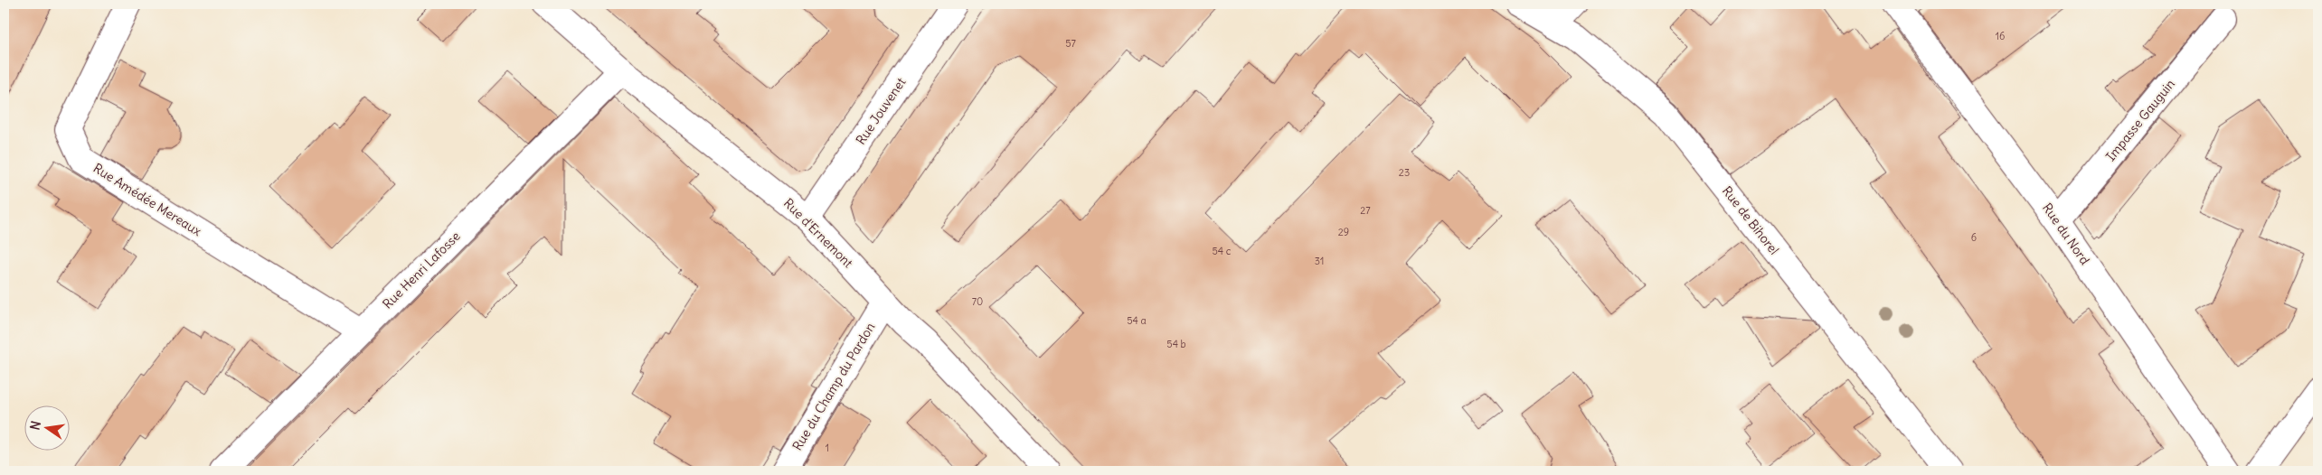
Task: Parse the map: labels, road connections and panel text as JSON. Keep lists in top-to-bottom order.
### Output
{
  "streets": {
    "street": [
      "Rue Jouvenet",
      "Impasse Gauguin",
      "Rue Amédée Mereaux",
      "Rue de Bihorel",
      "Rue d'Ernemont",
      "Rue du Nord",
      "Rue Henri Lafosse",
      "Rue du Champ du Pardon"
    ]
  },
  "crossings": [
    ["Rue Jouvenet", "Rue d'Ernemont"],
    ["Impasse Gauguin", "Rue du Nord"],
    ["Rue Amédée Mereaux", "Rue Henri Lafosse"],
    ["Rue d'Ernemont", "Rue Henri Lafosse"],
    ["Rue d'Ernemont", "Rue du Champ du Pardon"]
  ],
  "house_numbers": [
    "16",
    "57",
    "23",
    "27",
    "29",
    "6",
    "54 c",
    "31",
    "70",
    "54 a",
    "54 b",
    "1"
  ],
  "north": "left"
}
